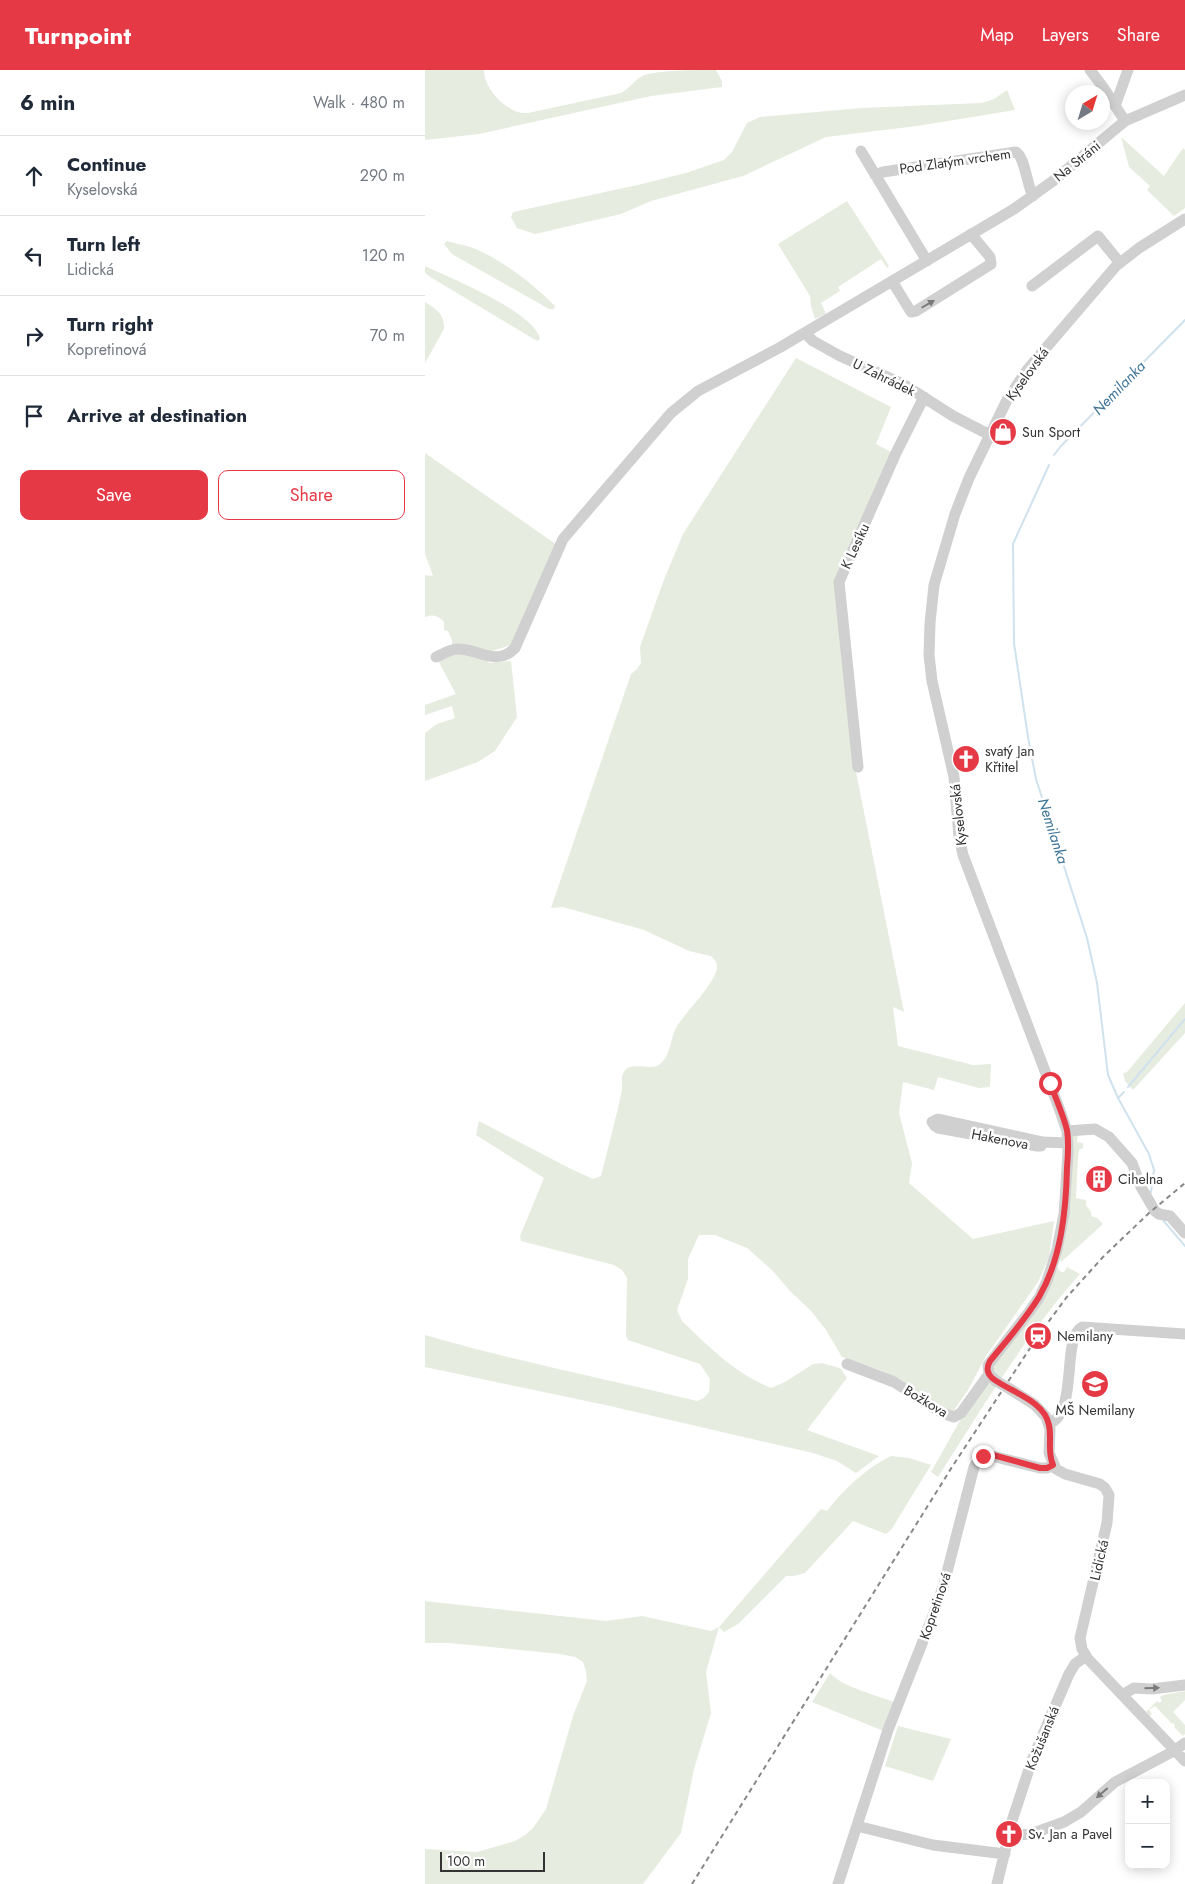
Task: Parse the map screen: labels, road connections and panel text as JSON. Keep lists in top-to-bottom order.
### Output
{
  "streets": {
    "street": [
      "Pod Zlatým vrchem",
      "Na Stráni",
      "Kyselovská",
      "U Zahrádek",
      "K Lesíku",
      "Hakenova",
      "Božkova",
      "Lidická",
      "Kopretinová",
      "Kožušanská"
    ]
  },
  "crossings": [
    ["Pod Zlatým vrchem", "Na Stráni"],
    ["Na Stráni", "U Zahrádek"],
    ["Kyselovská", "U Zahrádek"],
    ["Kyselovská", "Božkova"],
    ["U Zahrádek", "K Lesíku"],
    ["Lidická", "Kopretinová"],
    ["Lidická", "Kožušanská"]
  ],
  "water": ["Nemilanka"],
  "places": {
    "shop": ["Sun Sport"],
    "church": ["svatý Jan Křtitel", "Sv. Jan a Pavel"],
    "building": ["Cihelna"],
    "station": ["Nemilany"],
    "school or university": ["MŠ Nemilany"]
  },
  "scale_bar": "100 m",
  "north": "top right",
  "page": {
    "header": "Turnpoint",
    "nav": ["Map", "Layers", "Share"],
    "heading": ["6 min", "Walk · 480 m"],
    "list": [
      ["Continue", "Kyselovská", "290 m"],
      ["Turn left", "Lidická", "120 m"],
      ["Turn right", "Kopretinová", "70 m"],
      "Arrive at destination"
    ],
    "buttons": ["Save", "Share"],
    "map_buttons": ["+", "−"],
    "scale": "100 m"
  }
}
